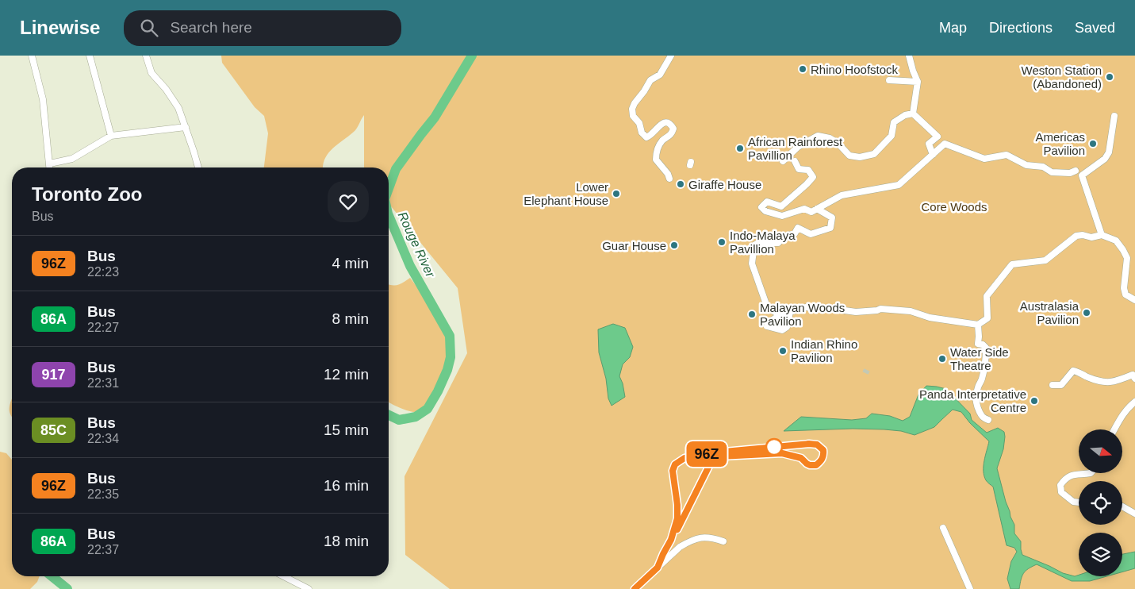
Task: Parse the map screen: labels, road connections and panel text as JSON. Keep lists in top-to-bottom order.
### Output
{
  "water": ["Rouge River"],
  "parks": ["Core Woods"],
  "places": [
    "Rhino Hoofstock",
    "Weston Station (Abandoned)",
    "Americas Pavilion",
    "African Rainforest Pavillion",
    "Giraffe House",
    "Lower Elephant House",
    "Indo-Malaya Pavillion",
    "Guar House",
    "Australasia Pavilion",
    "Malayan Woods Pavilion",
    "Indian Rhino Pavilion",
    "Water Side Theatre",
    "Panda Interpretative Centre"
  ],
  "lines": ["bus line 96Z"],
  "north": "right",
  "page": {
    "header": "Linewise",
    "search": "Search here",
    "nav": ["Map", "Directions", "Saved"],
    "on_map": "96Z",
    "heading": ["Toronto Zoo", "Bus"],
    "list": [
      {
        "mark": "96Z",
        "name": "Bus",
        "note": "22:23",
        "value": "4 min"
      },
      {
        "mark": "86A",
        "name": "Bus",
        "note": "22:27",
        "value": "8 min"
      },
      {
        "mark": "917",
        "name": "Bus",
        "note": "22:31",
        "value": "12 min"
      },
      {
        "mark": "85C",
        "name": "Bus",
        "note": "22:34",
        "value": "15 min"
      },
      {
        "mark": "96Z",
        "name": "Bus",
        "note": "22:35",
        "value": "16 min"
      },
      {
        "mark": "86A",
        "name": "Bus",
        "note": "22:37",
        "value": "18 min"
      }
    ]
  }
}
